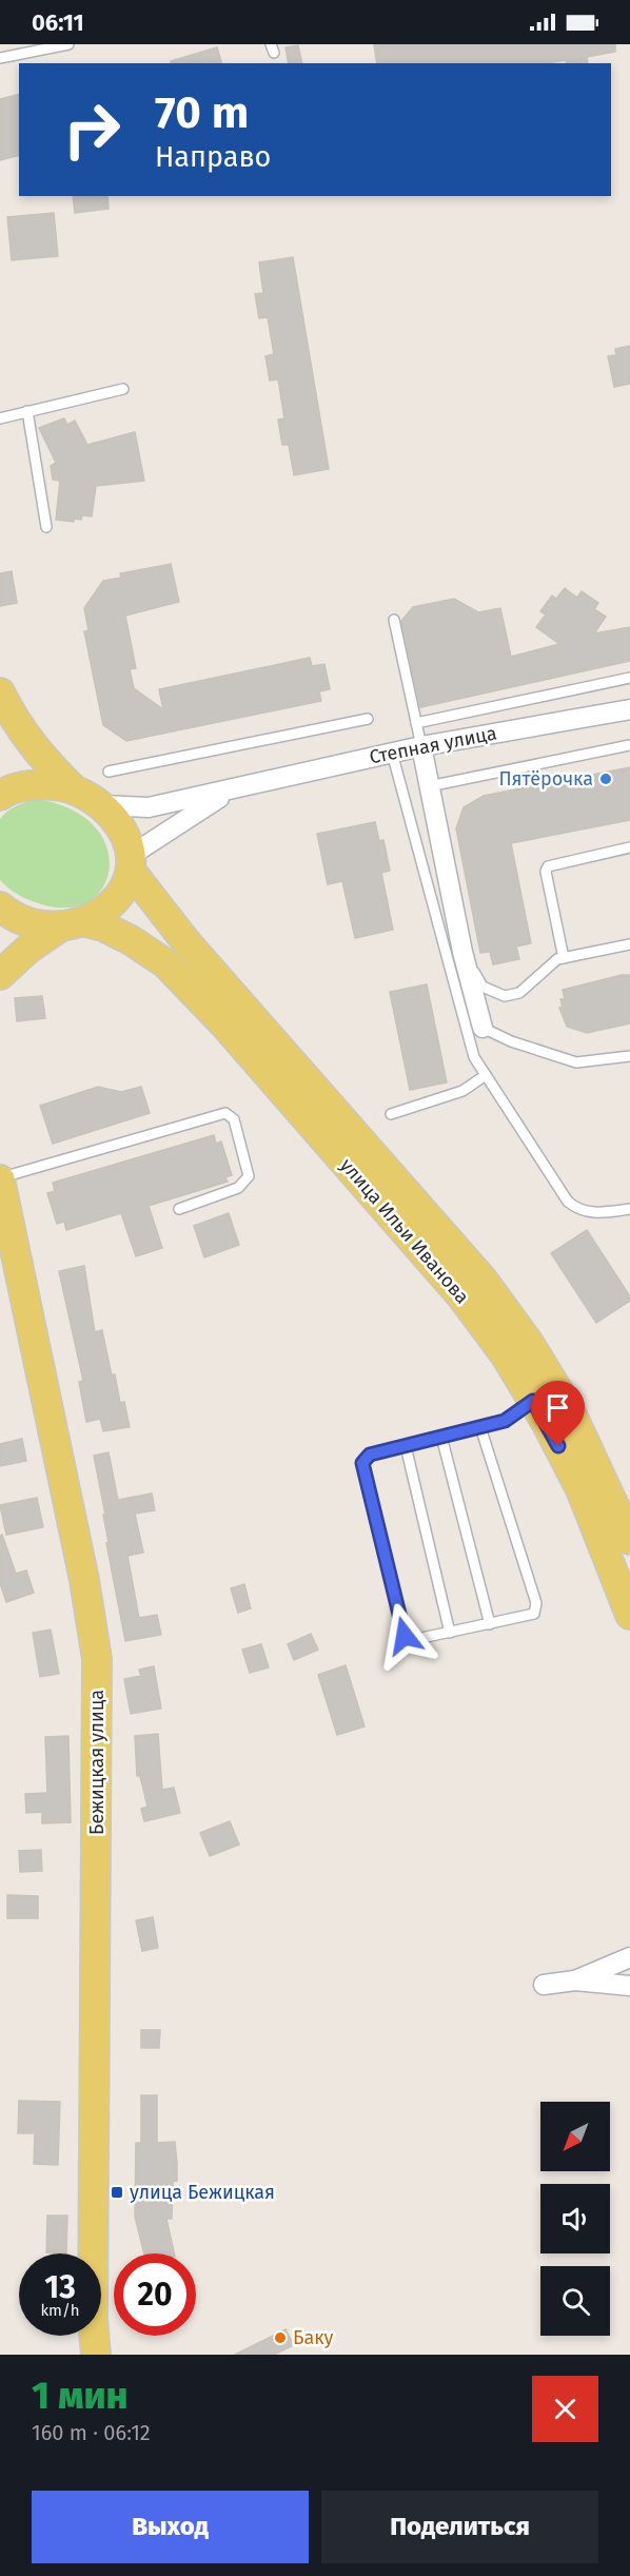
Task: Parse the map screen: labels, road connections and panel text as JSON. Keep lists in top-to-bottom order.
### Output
{
  "streets": {
    "main road": ["улица Ильи Иванова", "Бежицкая улица"],
    "street": ["Степная улица"]
  },
  "places": {
    "other": ["Пятёрочка", "Баку"],
    "transit": ["улица Бежицкая"]
  },
  "north": "bottom left",
  "page": {
    "status": "06:11",
    "turn": ["70 m", "Направо"],
    "speed": "13 km/h",
    "limit": "20",
    "heading": ["1 мин", "160 m · 06:12"],
    "buttons": ["Выход", "Поделиться"]
  }
}
